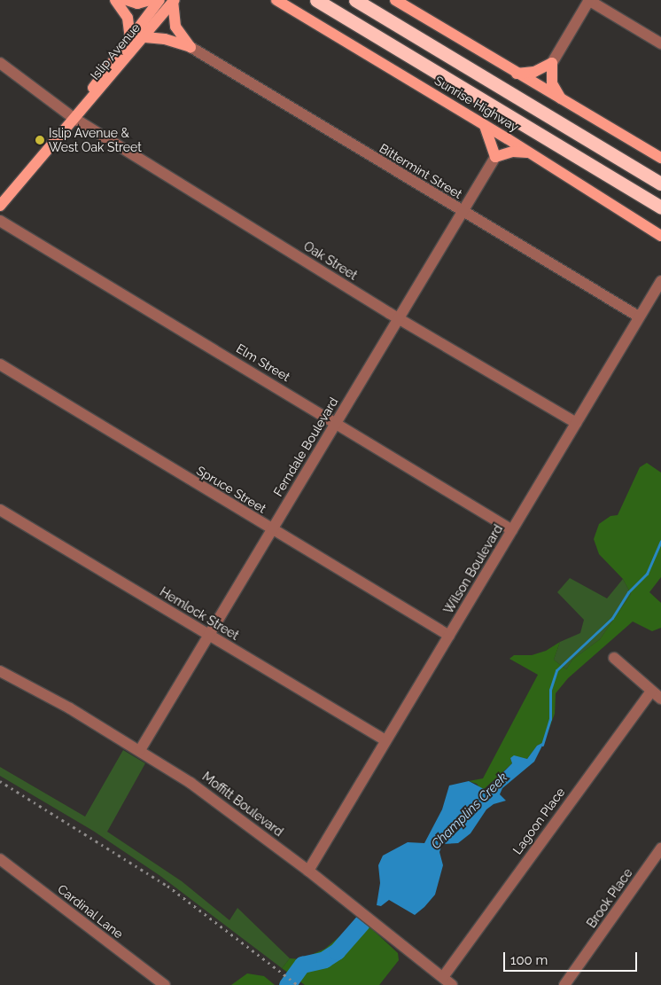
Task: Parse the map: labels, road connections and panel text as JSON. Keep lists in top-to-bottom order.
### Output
{
  "streets": {
    "highway": ["Sunrise Highway"],
    "main road": ["Islip Avenue"],
    "street": [
      "Bittermint Street",
      "Oak Street",
      "Elm Street",
      "Ferndale Boulevard",
      "Spruce Street",
      "Wilson Boulevard",
      "Hemlock Street",
      "Moffitt Boulevard",
      "Lagoon Place",
      "Brook Place",
      "Cardinal Lane"
    ]
  },
  "crossings": [
    ["Islip Avenue", "Oak Street"],
    ["Bittermint Street", "Ferndale Boulevard"],
    ["Bittermint Street", "Wilson Boulevard"],
    ["Oak Street", "Ferndale Boulevard"],
    ["Oak Street", "Wilson Boulevard"],
    ["Elm Street", "Ferndale Boulevard"],
    ["Elm Street", "Wilson Boulevard"],
    ["Ferndale Boulevard", "Spruce Street"],
    ["Ferndale Boulevard", "Hemlock Street"],
    ["Ferndale Boulevard", "Moffitt Boulevard"],
    ["Spruce Street", "Wilson Boulevard"],
    ["Wilson Boulevard", "Hemlock Street"],
    ["Wilson Boulevard", "Moffitt Boulevard"],
    ["Moffitt Boulevard", "Lagoon Place"]
  ],
  "water": ["Champlins Creek"],
  "places": ["Islip Avenue & West Oak Street"],
  "scale_bar": "100 m"
}
